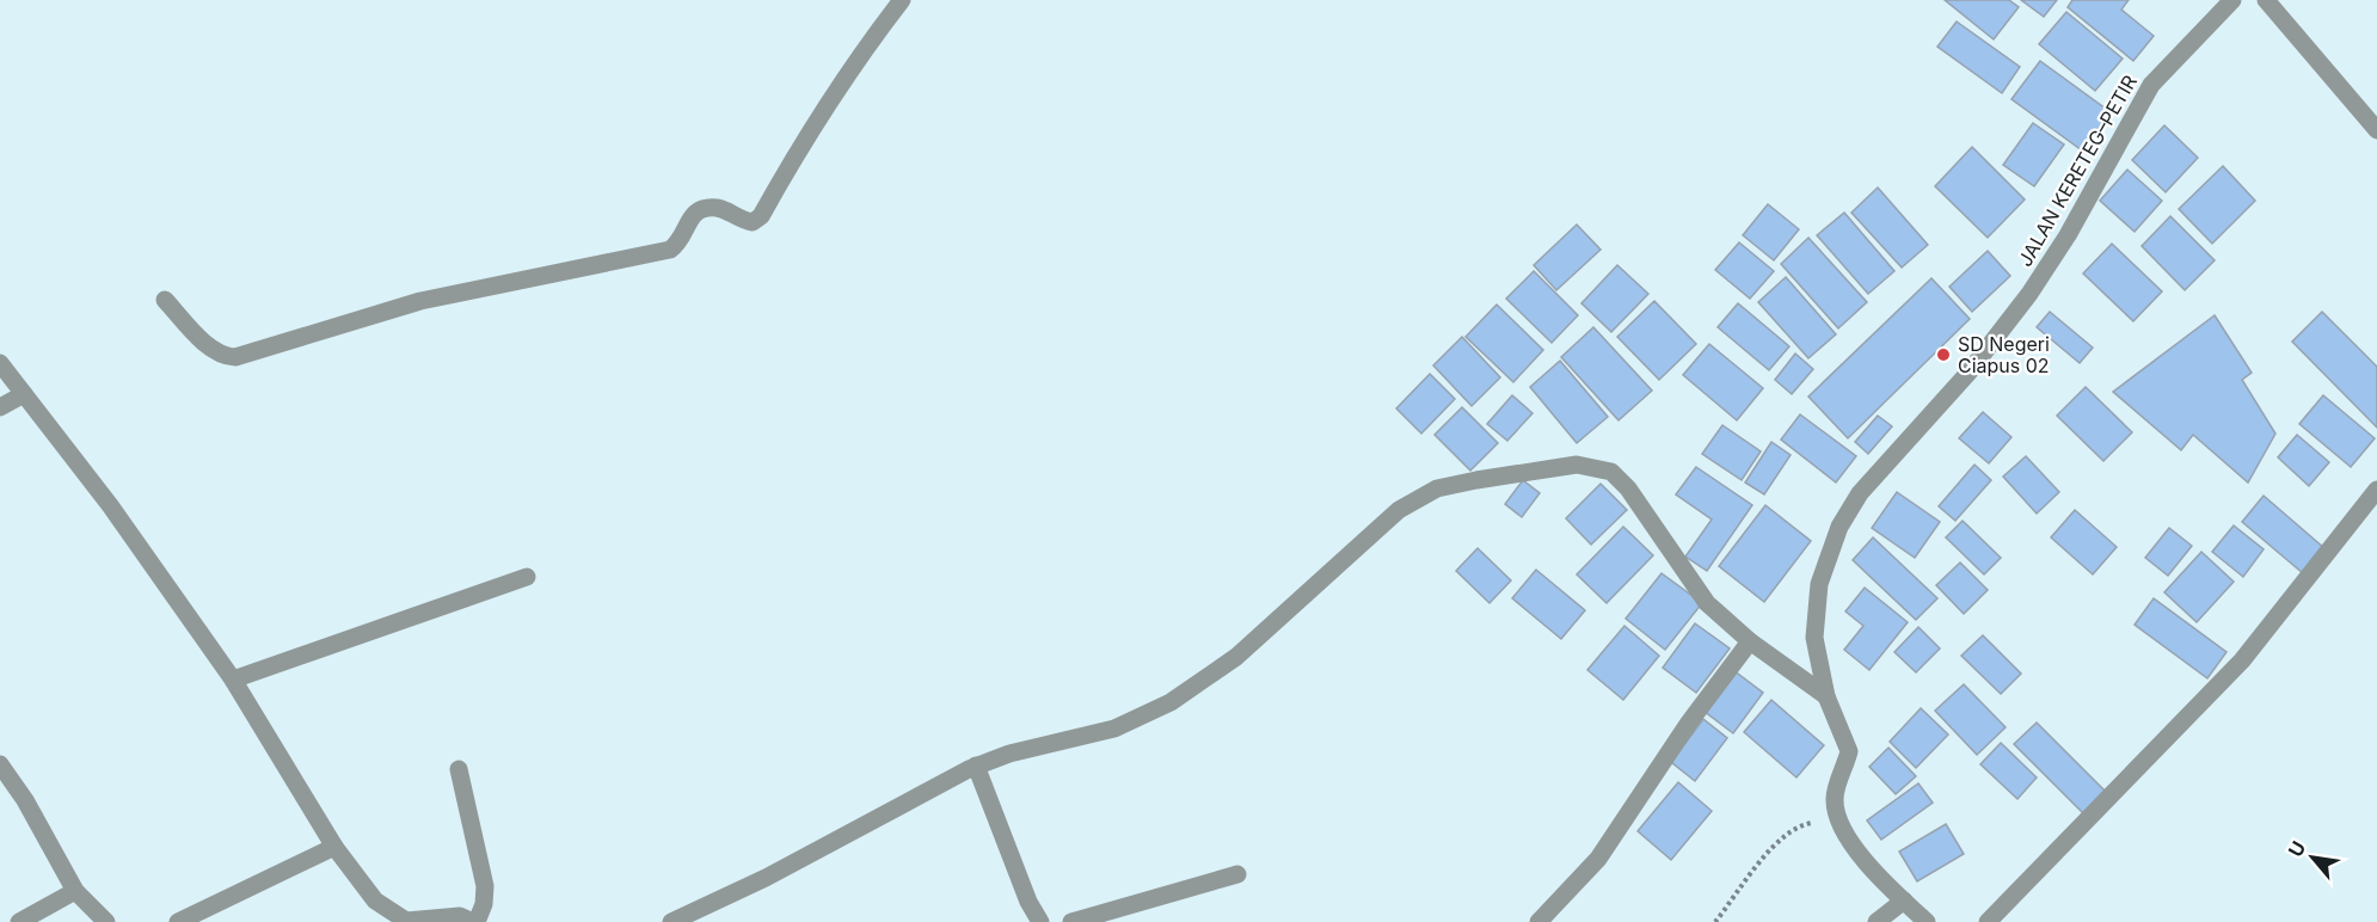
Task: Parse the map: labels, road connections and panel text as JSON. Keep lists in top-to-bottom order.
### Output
{
  "streets": {
    "street": ["JALAN KERETEG–PETIR"]
  },
  "places": ["SD Negeri Ciapus 02"],
  "north": "top left"
}
